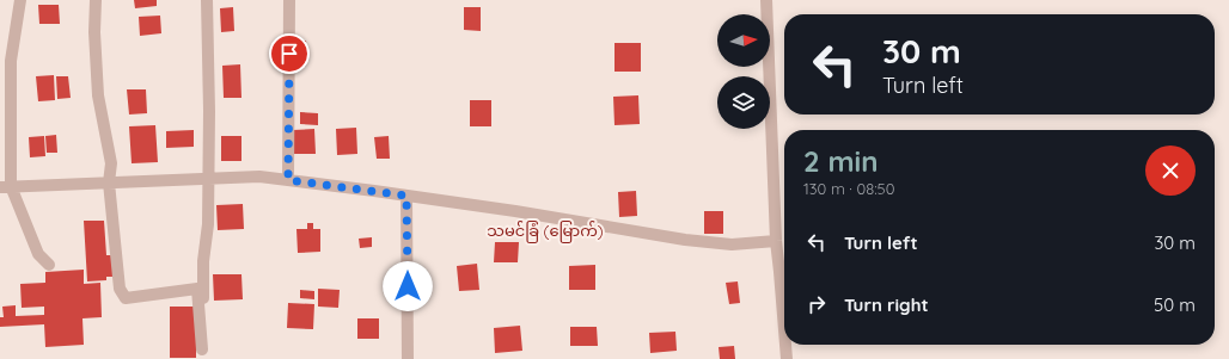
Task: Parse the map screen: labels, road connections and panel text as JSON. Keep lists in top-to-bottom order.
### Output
{
  "districts": ["သမင်ခြံ (မြောက်)"],
  "north": "right",
  "page": {
    "turn": ["30 m", "Turn left"],
    "heading": ["2 min", "130 m · 08:50"],
    "list": [
      {
        "name": "Turn left",
        "value": "30 m"
      },
      {
        "name": "Turn right",
        "value": "50 m"
      }
    ]
  }
}
